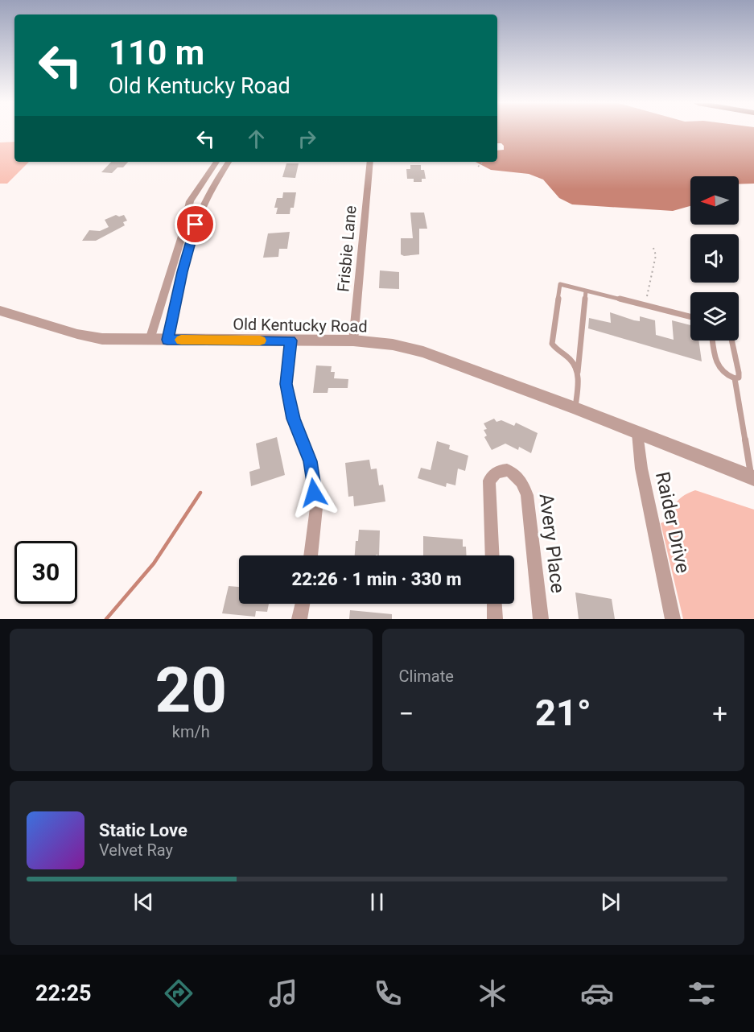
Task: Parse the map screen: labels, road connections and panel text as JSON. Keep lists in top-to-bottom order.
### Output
{
  "streets": {
    "street": [
      "Frisbie Lane",
      "Old Kentucky Road",
      "Raider Drive",
      "Avery Place"
    ]
  },
  "crossings": [
    ["Frisbie Lane", "Old Kentucky Road"],
    ["Old Kentucky Road", "Raider Drive"]
  ],
  "north": "left",
  "page": {
    "turn": ["110 m", "Old Kentucky Road"],
    "limit": "30",
    "trip": "22:26 · 1 min · 330 m",
    "tile": [
      ["20", "km/h"],
      "Climate"
    ],
    "heat": ["−", "21°", "+"],
    "song": ["Static Love", "Velvet Ray"],
    "tabs": "22:25"
  }
}
